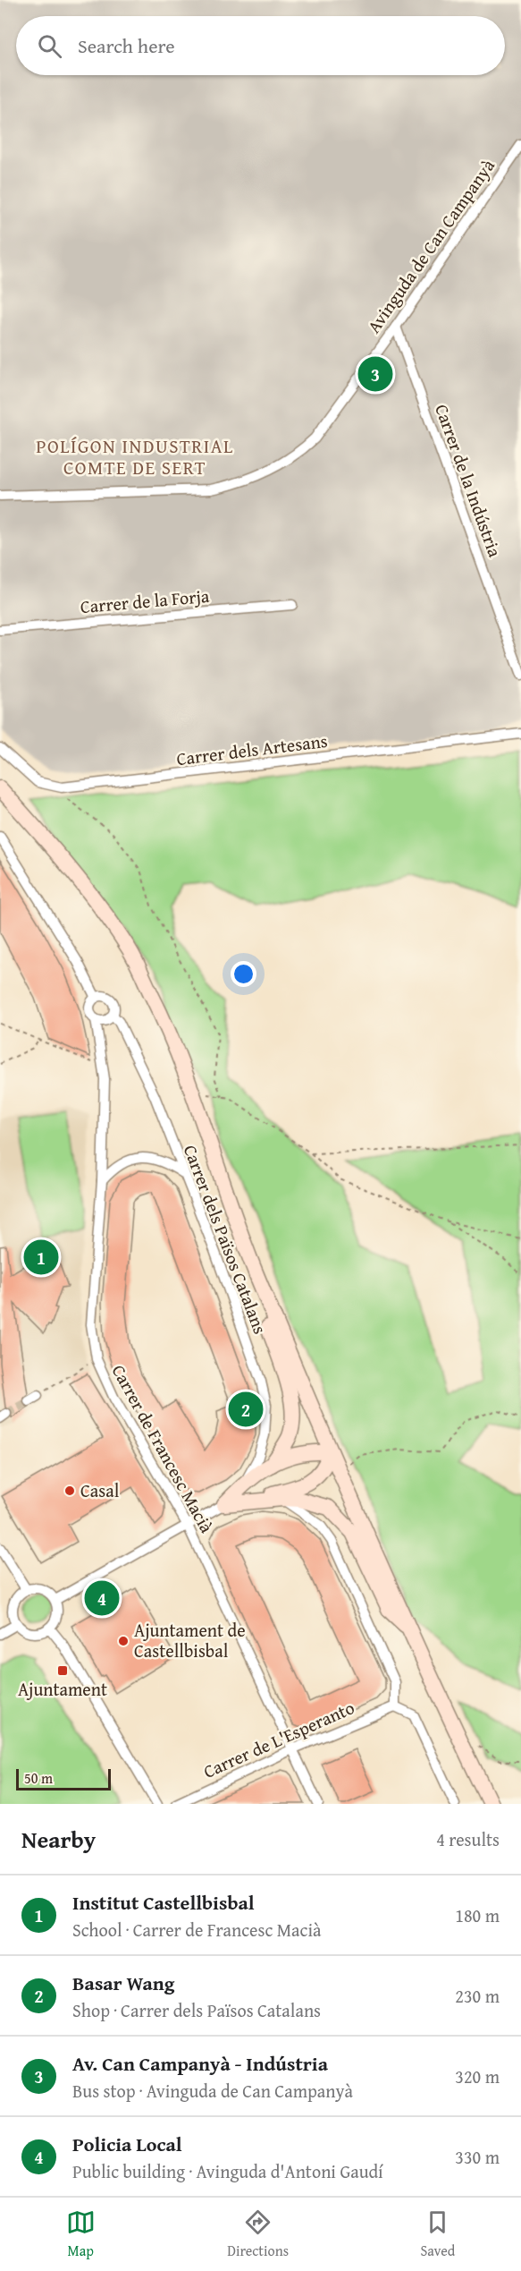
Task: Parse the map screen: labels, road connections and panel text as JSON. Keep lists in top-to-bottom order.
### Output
{
  "streets": {
    "street": [
      "Avinguda de Can Campanyà",
      "Carrer de la Indústria",
      "Carrer de la Forja",
      "Carrer dels Artesans",
      "Carrer dels Països Catalans",
      "Carrer de Francesc Macià",
      "Carrer de L'Esperanto"
    ]
  },
  "crossings": [
    ["Avinguda de Can Campanyà", "Carrer de la Indústria"],
    ["Carrer dels Països Catalans", "Carrer de Francesc Macià"],
    ["Carrer de Francesc Macià", "Carrer de L'Esperanto"]
  ],
  "districts": ["POLÍGON INDUSTRIAL COMTE DE SERT"],
  "places": {
    "other": ["Casal", "Ajuntament de Castellbisbal"],
    "transit": ["Ajuntament"]
  },
  "scale_bar": "50 m",
  "page": {
    "search": "Search here",
    "pins": [
      "3",
      "1",
      "2",
      "4"
    ],
    "scale": "50 m",
    "heading": ["Nearby", "4 results"],
    "list": [
      {
        "mark": "1",
        "name": "Institut Castellbisbal",
        "note": "School · Carrer de Francesc Macià",
        "value": "180 m"
      },
      {
        "mark": "2",
        "name": "Basar Wang",
        "note": "Shop · Carrer dels Països Catalans",
        "value": "230 m"
      },
      {
        "mark": "3",
        "name": "Av. Can Campanyà - Indústria",
        "note": "Bus stop · Avinguda de Can Campanyà",
        "value": "320 m"
      },
      {
        "mark": "4",
        "name": "Policia Local",
        "note": "Public building · Avinguda d'Antoni Gaudí",
        "value": "330 m"
      }
    ],
    "nav": ["Map", "Directions", "Saved"]
  }
}
